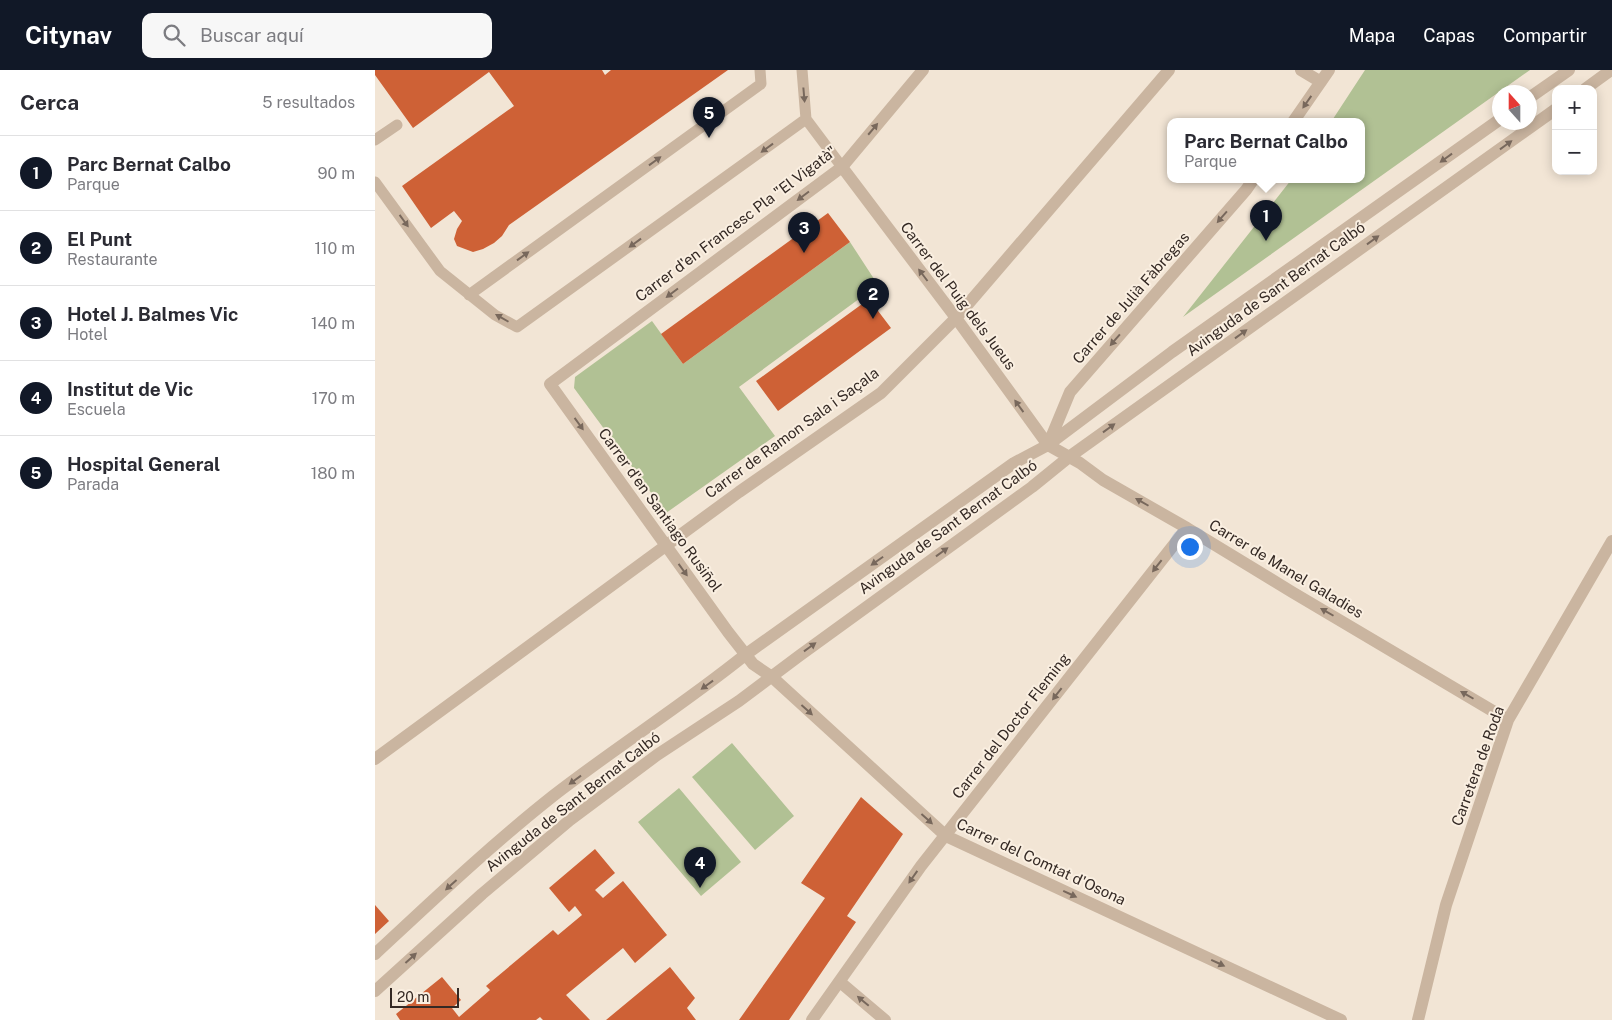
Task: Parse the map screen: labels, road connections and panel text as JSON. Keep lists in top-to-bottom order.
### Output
{
  "streets": {
    "street": [
      "Carrer d'en Francesc Pla \"El Vigatà\"",
      "Avinguda de Sant Bernat Calbó",
      "Carrer del Puig dels Jueus",
      "Carrer de Julià Fàbregas",
      "Carrer de Ramon Sala i Saçala",
      "Carrer d'en Santiago Rusiñol",
      "Carrer de Manel Galadies",
      "Carrer del Doctor Fleming",
      "Carretera de Roda",
      "Carrer del Comtat d'Osona"
    ]
  },
  "crossings": [
    ["Carrer d'en Francesc Pla \"El Vigatà\"", "Carrer del Puig dels Jueus"],
    ["Carrer d'en Francesc Pla \"El Vigatà\"", "Carrer d'en Santiago Rusiñol"],
    ["Avinguda de Sant Bernat Calbó", "Carrer del Puig dels Jueus"],
    ["Avinguda de Sant Bernat Calbó", "Carrer de Julià Fàbregas"],
    ["Avinguda de Sant Bernat Calbó", "Carrer d'en Santiago Rusiñol"],
    ["Avinguda de Sant Bernat Calbó", "Carrer de Manel Galadies"],
    ["Avinguda de Sant Bernat Calbó", "Carrer del Comtat d'Osona"],
    ["Carrer del Puig dels Jueus", "Carrer de Julià Fàbregas"],
    ["Carrer del Puig dels Jueus", "Carrer de Ramon Sala i Saçala"],
    ["Carrer del Puig dels Jueus", "Carrer de Manel Galadies"],
    ["Carrer de Julià Fàbregas", "Carrer de Manel Galadies"],
    ["Carrer de Ramon Sala i Saçala", "Carrer d'en Santiago Rusiñol"],
    ["Carrer d'en Santiago Rusiñol", "Carrer del Comtat d'Osona"],
    ["Carrer de Manel Galadies", "Carrer del Doctor Fleming"],
    ["Carrer de Manel Galadies", "Carretera de Roda"],
    ["Carrer del Doctor Fleming", "Carrer del Comtat d'Osona"]
  ],
  "one_way": [
    "Carrer del Puig dels Jueus",
    "Carrer de Julià Fàbregas",
    "Carrer d'en Santiago Rusiñol",
    "Carrer de Manel Galadies",
    "Carrer del Doctor Fleming",
    "Carrer del Comtat d'Osona"
  ],
  "scale_bar": "20 m",
  "north": "top",
  "page": {
    "header": "Citynav",
    "search": "Buscar aquí",
    "nav": ["Mapa", "Capas", "Compartir"],
    "heading": ["Cerca", "5 resultados"],
    "map_buttons": ["+", "−"],
    "pins": [
      "5",
      "1",
      "3",
      "2",
      "4"
    ],
    "popup": ["Parc Bernat Calbo", "Parque"],
    "list": [
      {
        "mark": "1",
        "name": "Parc Bernat Calbo",
        "note": "Parque",
        "value": "90 m"
      },
      {
        "mark": "2",
        "name": "El Punt",
        "note": "Restaurante",
        "value": "110 m"
      },
      {
        "mark": "3",
        "name": "Hotel J. Balmes Vic",
        "note": "Hotel",
        "value": "140 m"
      },
      {
        "mark": "4",
        "name": "Institut de Vic",
        "note": "Escuela",
        "value": "170 m"
      },
      {
        "mark": "5",
        "name": "Hospital General",
        "note": "Parada",
        "value": "180 m"
      }
    ],
    "scale": "20 m"
  }
}
